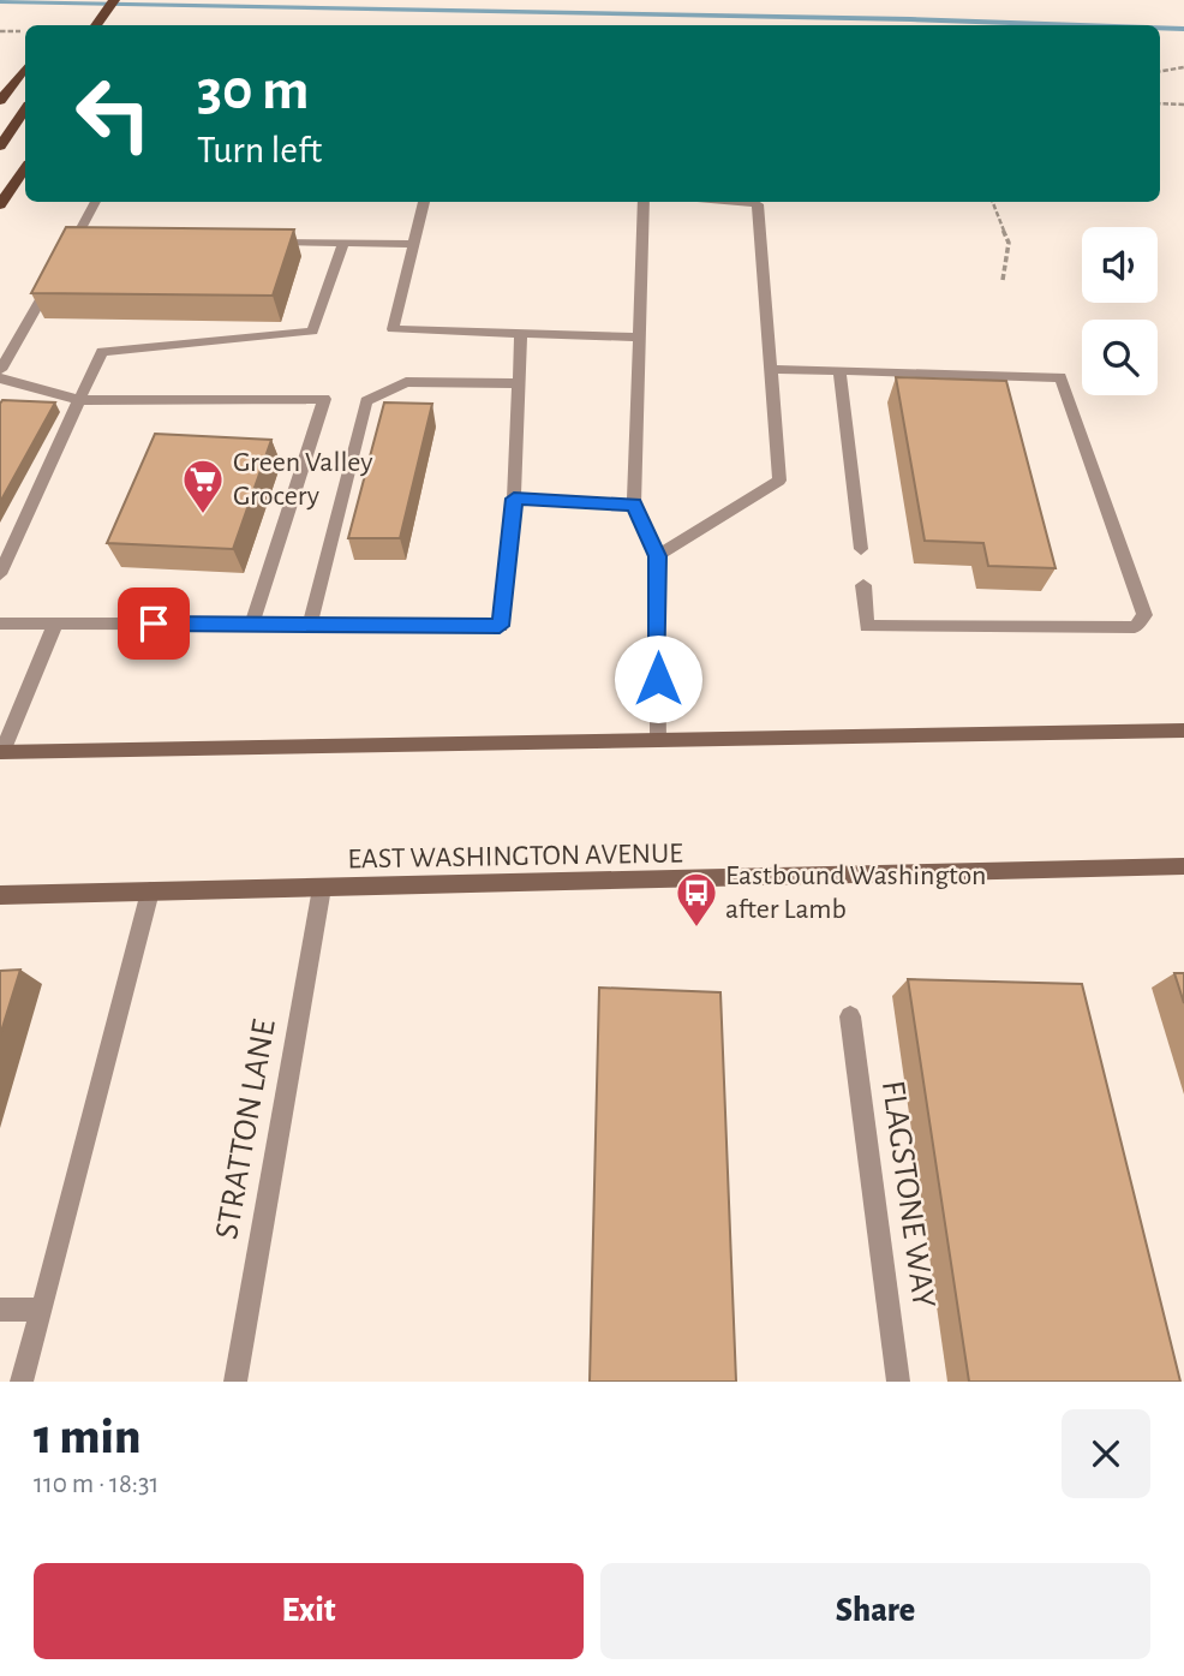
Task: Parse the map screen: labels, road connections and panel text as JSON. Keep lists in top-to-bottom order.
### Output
{
  "streets": {
    "main road": ["EAST WASHINGTON AVENUE"],
    "street": ["STRATTON LANE", "FLAGSTONE WAY"]
  },
  "crossings": [
    ["EAST WASHINGTON AVENUE", "STRATTON LANE"]
  ],
  "places": {
    "supermarket": ["Green Valley Grocery"],
    "bus stop": ["Eastbound Washington after Lamb"]
  },
  "page": {
    "turn": ["30 m", "Turn left"],
    "heading": ["1 min", "110 m · 18:31"],
    "buttons": ["Exit", "Share"]
  }
}
